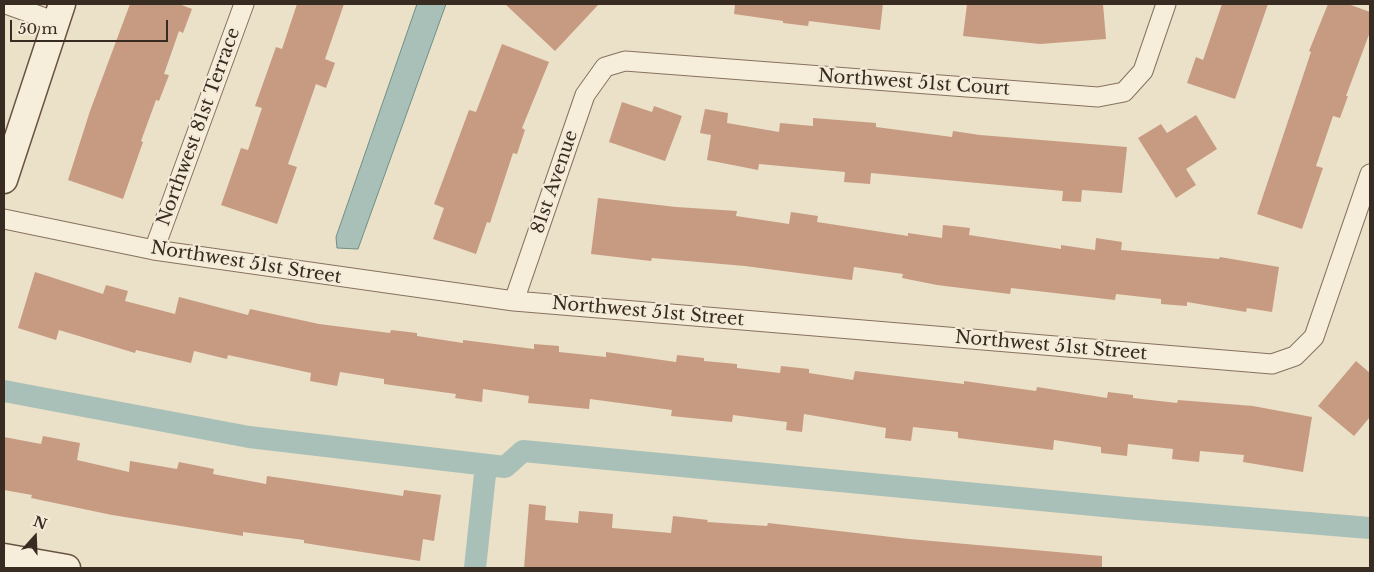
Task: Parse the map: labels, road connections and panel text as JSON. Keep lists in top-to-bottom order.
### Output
{
  "streets": {
    "street": [
      "Northwest 51st Court",
      "Northwest 81st Terrace",
      "81st Avenue",
      "Northwest 51st Street"
    ]
  },
  "crossings": [
    ["Northwest 51st Court", "81st Avenue"],
    ["Northwest 81st Terrace", "Northwest 51st Street"],
    ["81st Avenue", "Northwest 51st Street"]
  ],
  "scale_bar": "50 m",
  "north": "top"
}
